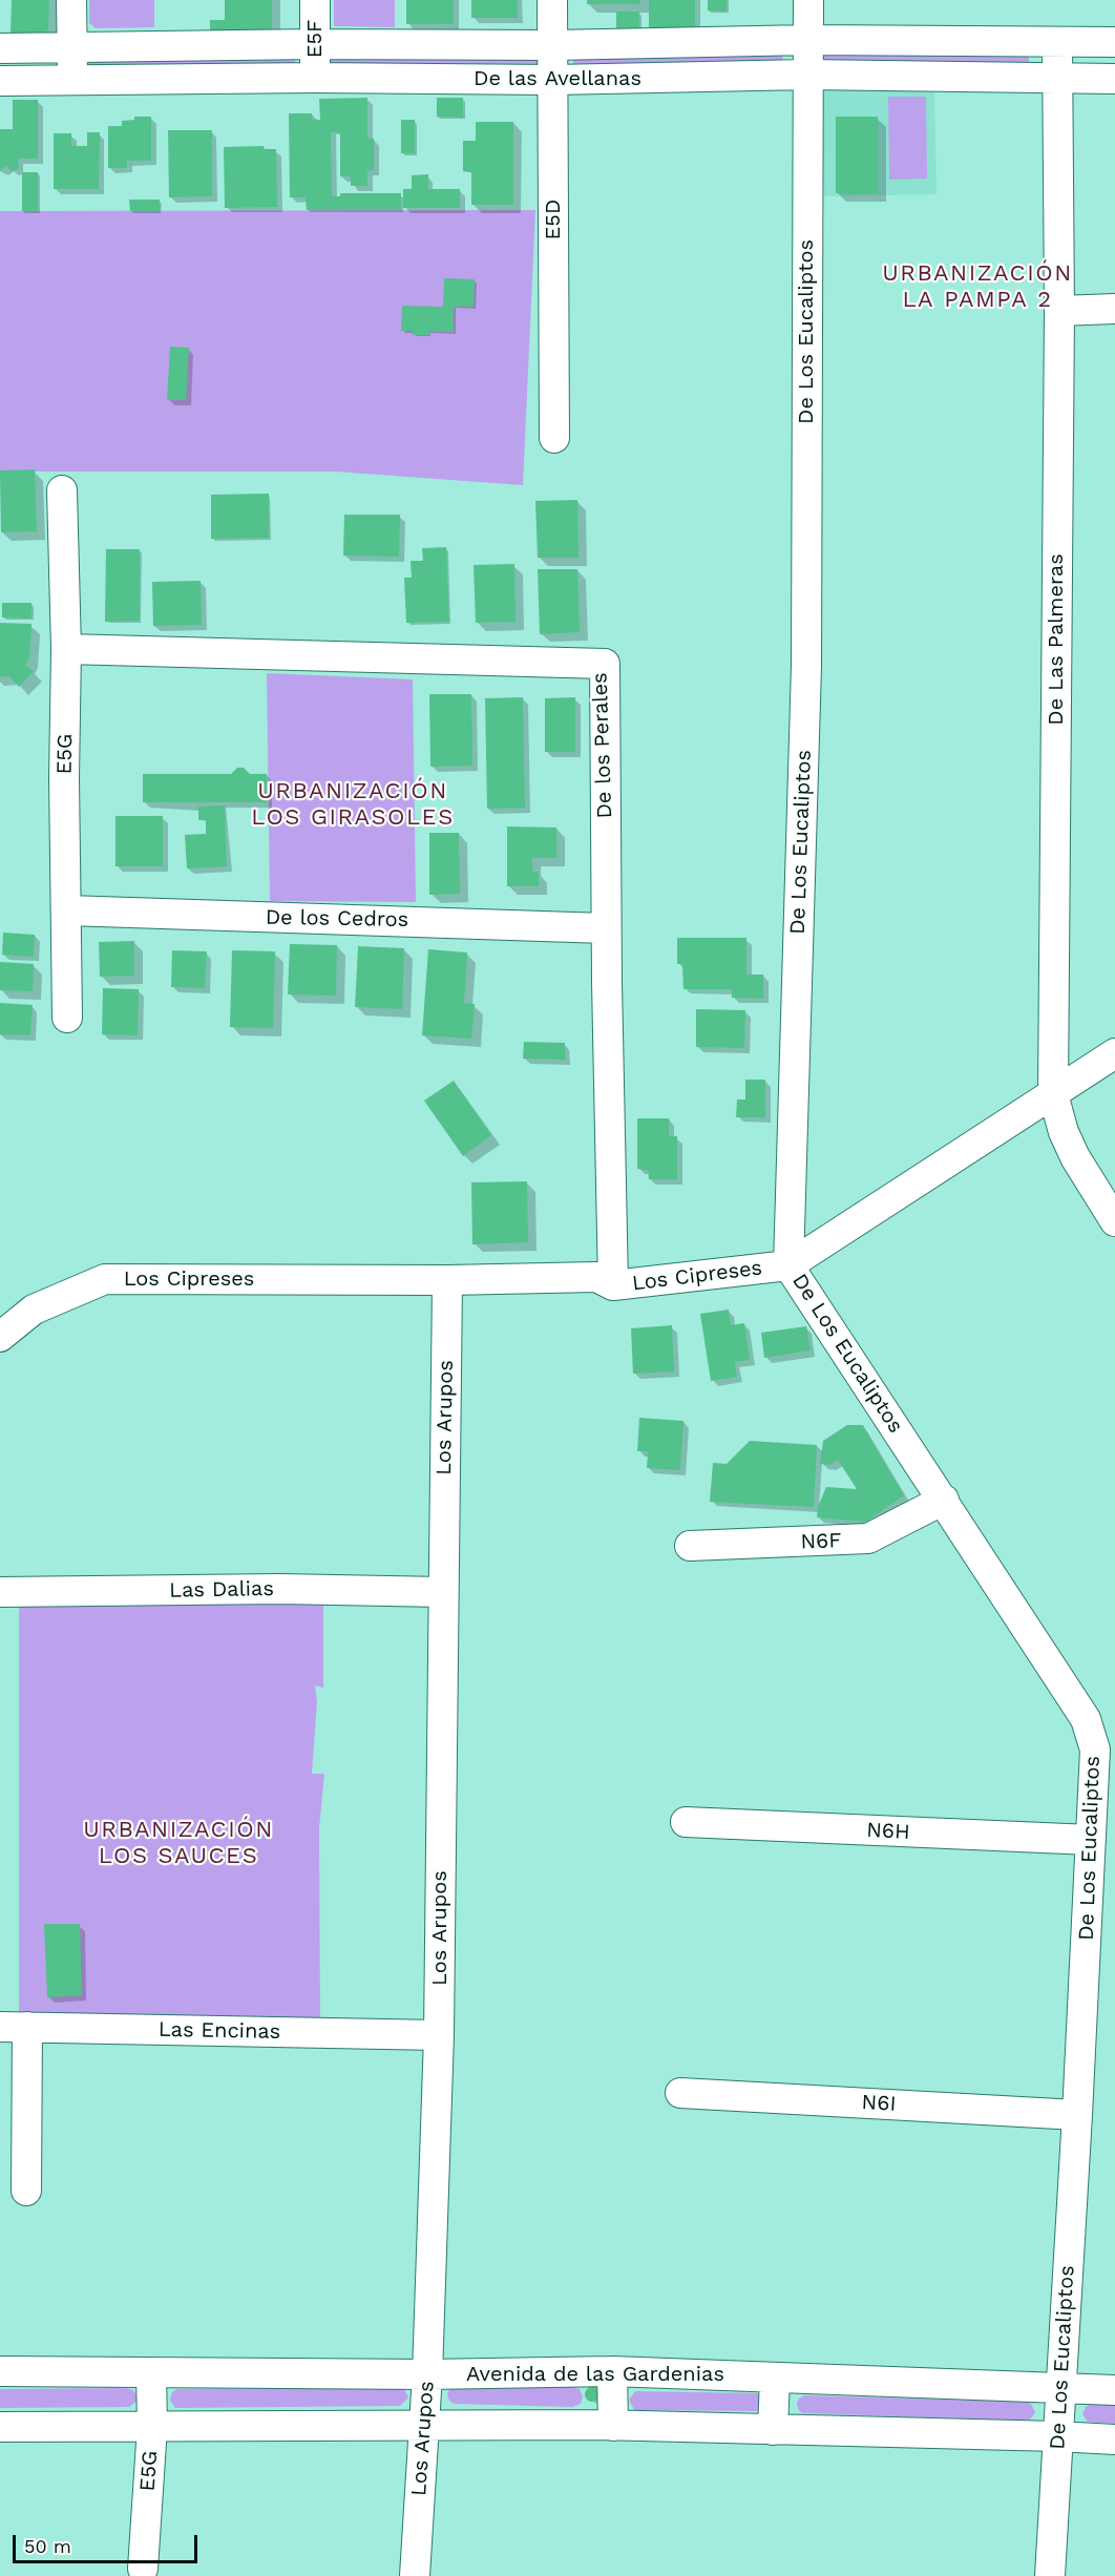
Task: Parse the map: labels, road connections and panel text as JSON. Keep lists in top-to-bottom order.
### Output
{
  "streets": {
    "street": [
      "E5F",
      "De las Avellanas",
      "E5D",
      "De Los Eucaliptos",
      "De Las Palmeras",
      "De los Perales",
      "E5G",
      "De los Cedros",
      "Los Cipreses",
      "Los Arupos",
      "N6F",
      "Las Dalias",
      "N6H",
      "Las Encinas",
      "N6I",
      "Avenida de las Gardenias"
    ]
  },
  "crossings": [
    ["E5F", "De las Avellanas"],
    ["De las Avellanas", "E5D"],
    ["De las Avellanas", "De Los Eucaliptos"],
    ["De las Avellanas", "De Las Palmeras"],
    ["De Los Eucaliptos", "Los Cipreses"],
    ["De Los Eucaliptos", "N6F"],
    ["De Los Eucaliptos", "N6H"],
    ["De Los Eucaliptos", "N6I"],
    ["De Los Eucaliptos", "Avenida de las Gardenias"],
    ["De Las Palmeras", "Los Cipreses"],
    ["De los Perales", "E5G"],
    ["De los Perales", "De los Cedros"],
    ["De los Perales", "Los Cipreses"],
    ["E5G", "De los Cedros"],
    ["E5G", "Avenida de las Gardenias"],
    ["Los Cipreses", "Los Arupos"],
    ["Los Arupos", "Las Dalias"],
    ["Los Arupos", "Las Encinas"],
    ["Los Arupos", "Avenida de las Gardenias"]
  ],
  "districts": ["URBANIZACIÓN LA PAMPA 2", "URBANIZACIÓN LOS GIRASOLES", "URBANIZACIÓN LOS SAUCES"],
  "scale_bar": "50 m"
}
